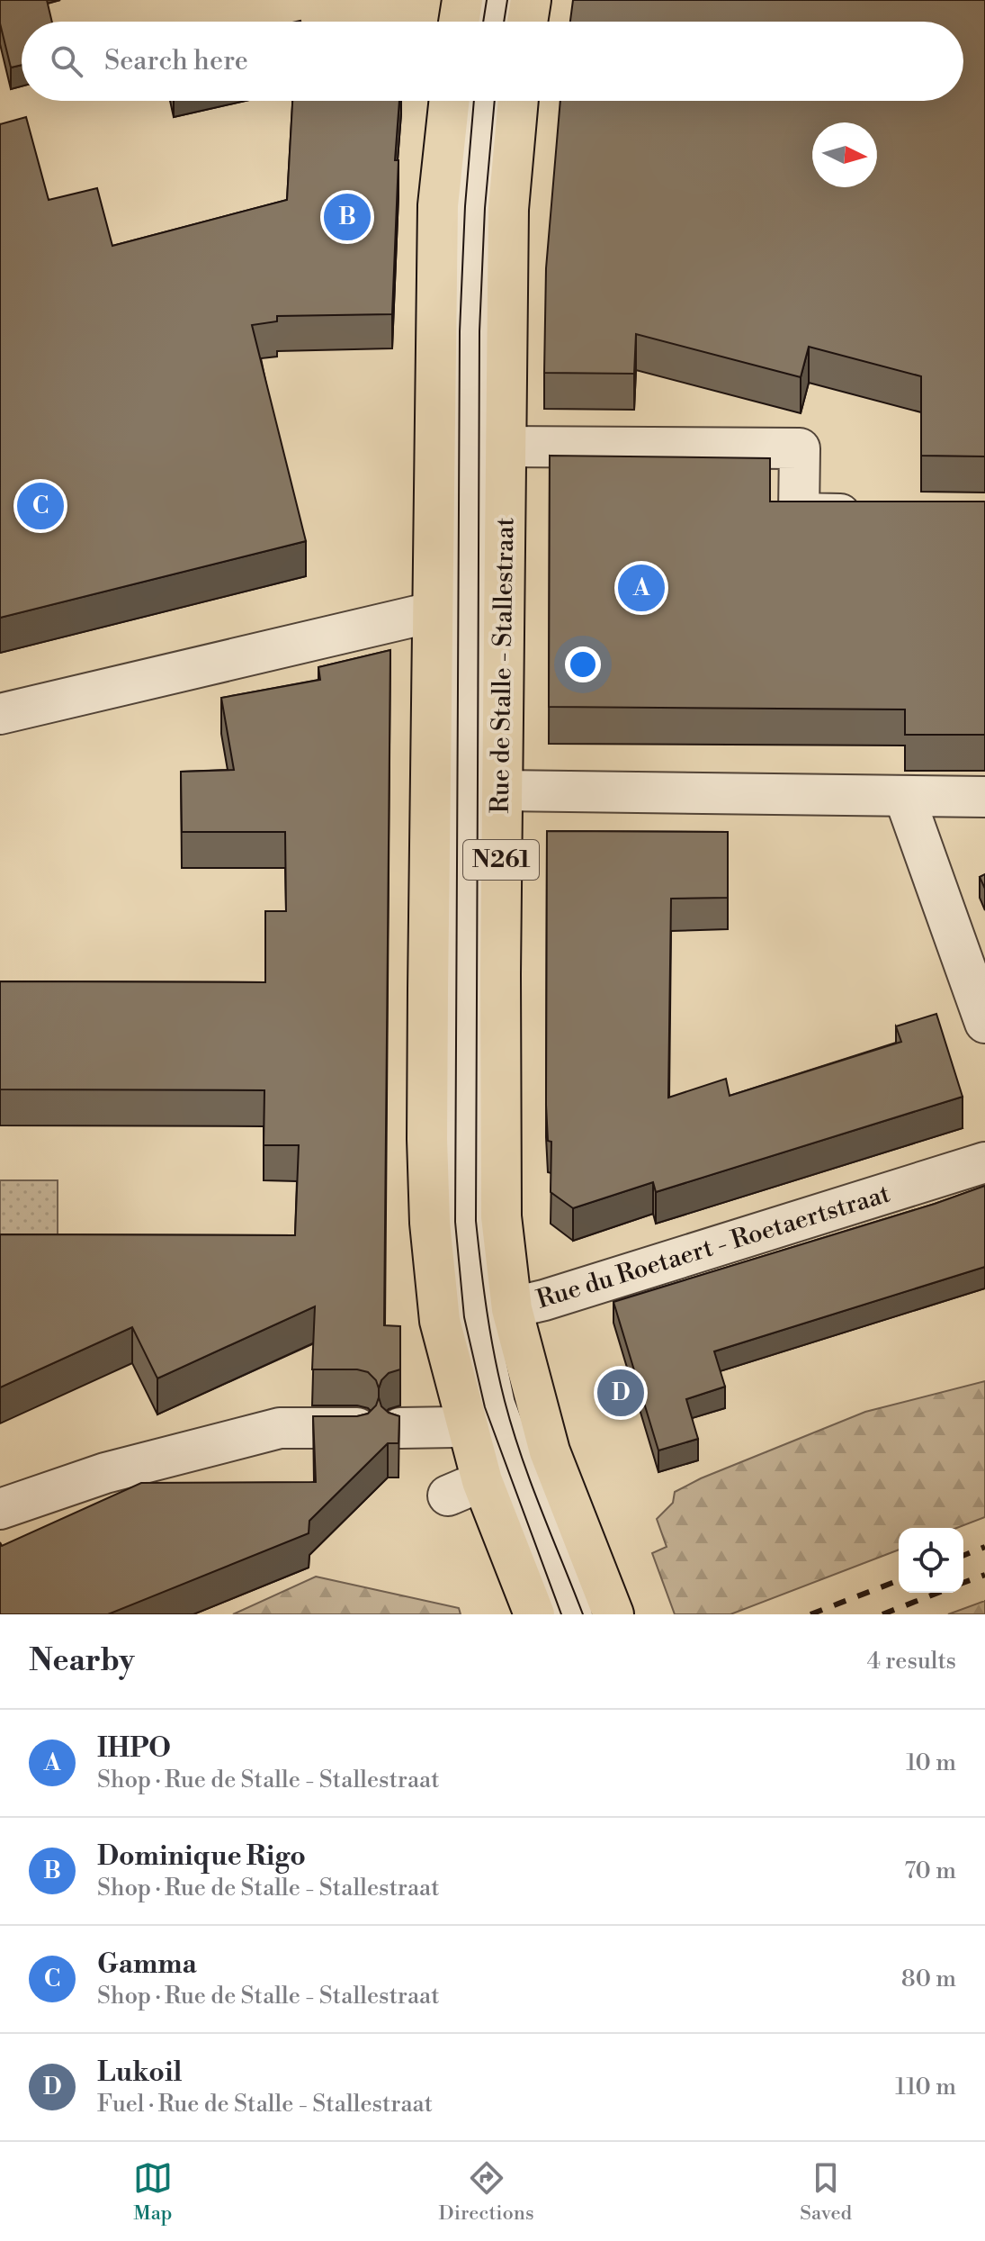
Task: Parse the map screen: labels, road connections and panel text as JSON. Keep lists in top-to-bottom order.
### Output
{
  "streets": {
    "main road": ["Rue de Stalle - Stallestraat", "N261"],
    "street": ["Rue du Roetaert - Roetaertstraat"]
  },
  "crossings": [
    ["Rue de Stalle - Stallestraat", "Rue du Roetaert - Roetaertstraat"]
  ],
  "north": "right",
  "page": {
    "search": "Search here",
    "pins": [
      "B",
      "C",
      "A",
      "D"
    ],
    "heading": ["Nearby", "4 results"],
    "list": [
      {
        "mark": "A",
        "name": "IHPO",
        "note": "Shop · Rue de Stalle - Stallestraat",
        "value": "10 m"
      },
      {
        "mark": "B",
        "name": "Dominique Rigo",
        "note": "Shop · Rue de Stalle - Stallestraat",
        "value": "70 m"
      },
      {
        "mark": "C",
        "name": "Gamma",
        "note": "Shop · Rue de Stalle - Stallestraat",
        "value": "80 m"
      },
      {
        "mark": "D",
        "name": "Lukoil",
        "note": "Fuel · Rue de Stalle - Stallestraat",
        "value": "110 m"
      }
    ],
    "nav": ["Map", "Directions", "Saved"]
  }
}
